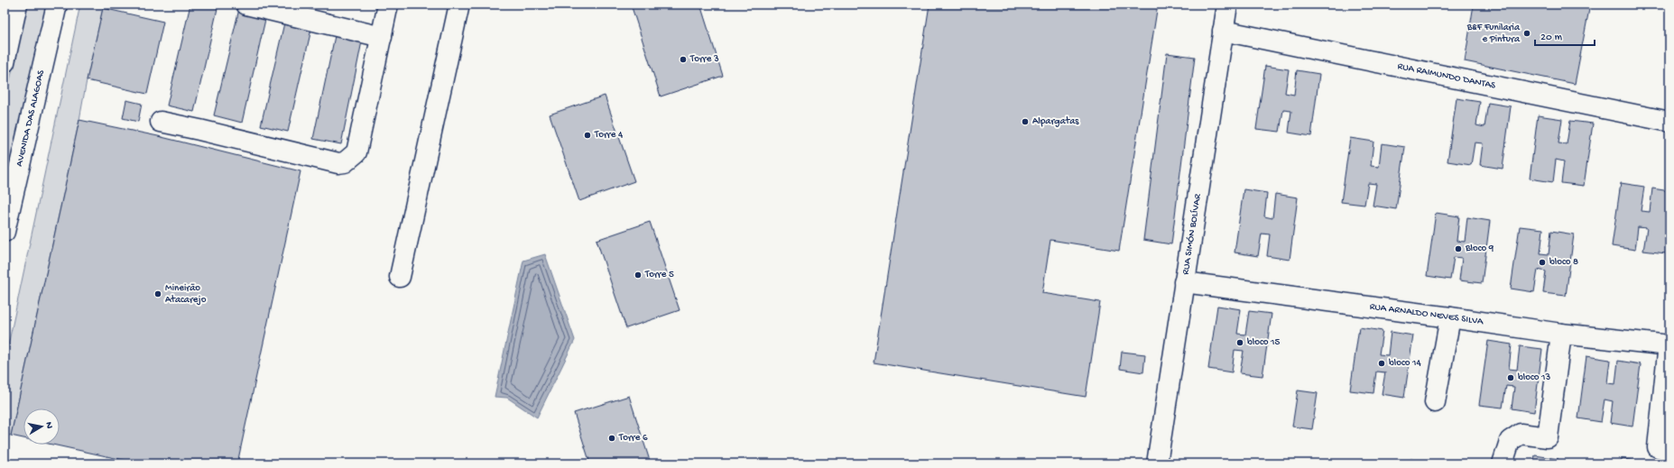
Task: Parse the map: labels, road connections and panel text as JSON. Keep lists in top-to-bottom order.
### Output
{
  "streets": {
    "street": [
      "RUA RAIMUNDO DANTAS",
      "AVENIDA DAS ALAGOAS",
      "RUA SIMÓN BOLÍVAR",
      "RUA ARNALDO NEVES SILVA"
    ]
  },
  "crossings": [
    ["RUA RAIMUNDO DANTAS", "RUA SIMÓN BOLÍVAR"],
    ["RUA SIMÓN BOLÍVAR", "RUA ARNALDO NEVES SILVA"]
  ],
  "places": [
    "B&F Funilaria e Pintura",
    "Torre 3",
    "Alpargatas",
    "Torre 4",
    "Bloco 9",
    "bloco 8",
    "Torre 5",
    "Mineirão Atacarejo",
    "bloco 15",
    "bloco 14",
    "bloco 13",
    "Torre 6"
  ],
  "scale_bar": "20 m",
  "north": "right"
}
